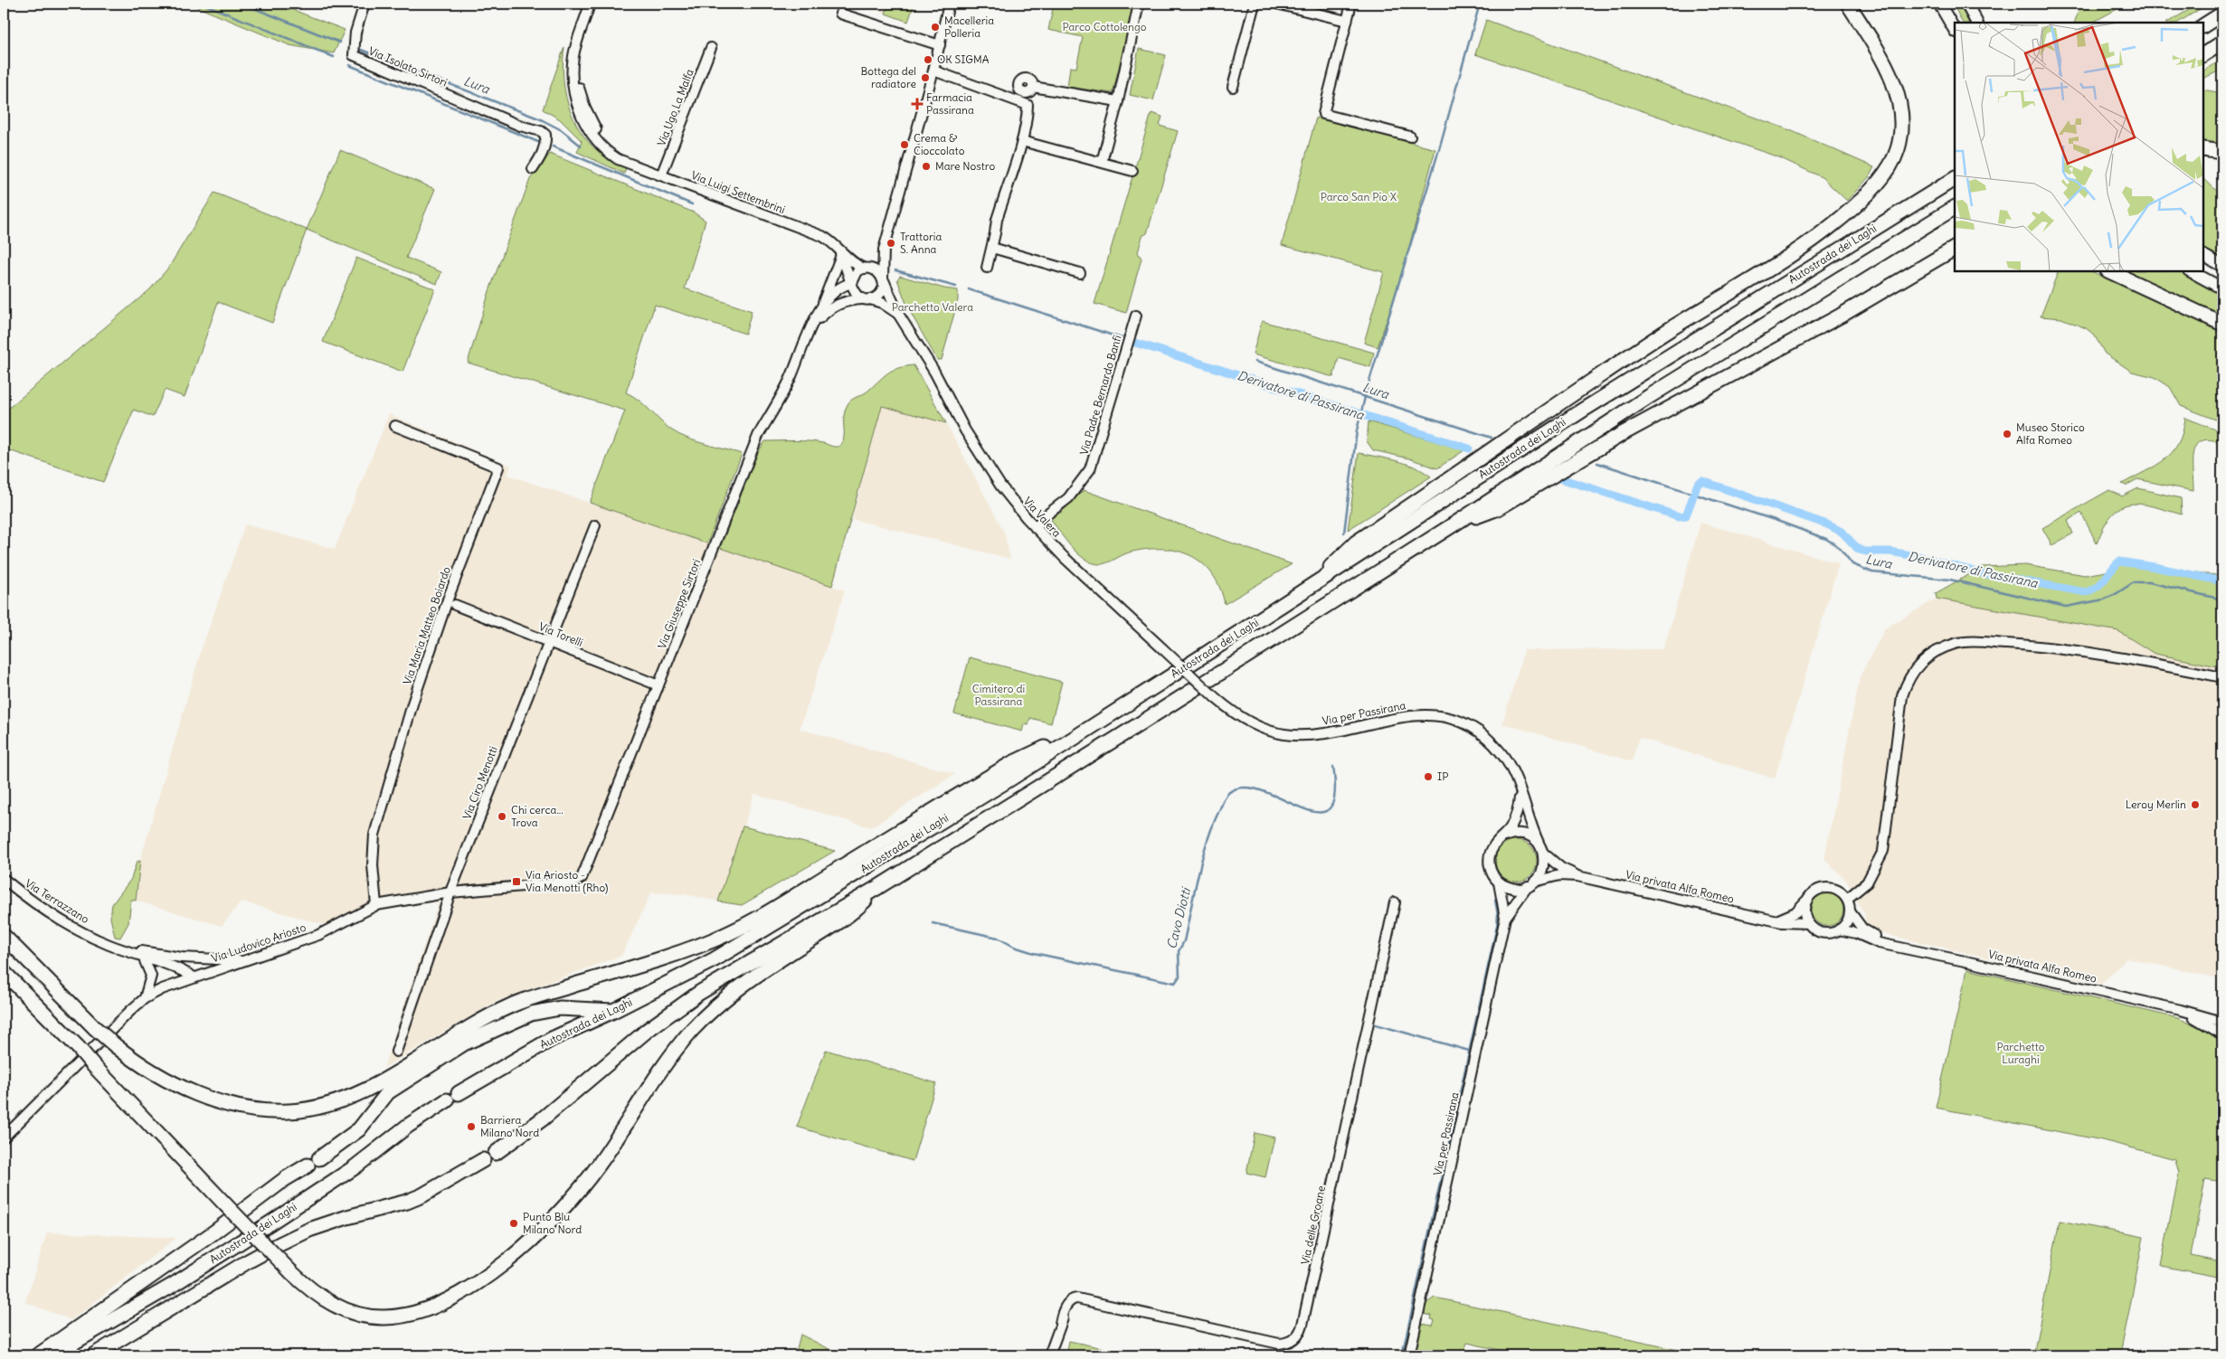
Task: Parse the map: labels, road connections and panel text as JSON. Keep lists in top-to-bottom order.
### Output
{
  "streets": {
    "highway": ["Autostrada dei Laghi"],
    "street": [
      "Via Isolato Sirtori",
      "Via Ugo La Malfa",
      "Via Luigi Settembrini",
      "Via Padre Bernardo Banfi",
      "Via Valera",
      "Via Giuseppe Sirtori",
      "Via Maria Matteo Boiardo",
      "Via Torelli",
      "Via per Passirana",
      "Via Ciro Menotti",
      "Via privata Alfa Romeo",
      "Via Terrazzano",
      "Via Ludovico Ariosto",
      "Via delle Groane"
    ]
  },
  "crossings": [
    ["Via Ugo La Malfa", "Via Luigi Settembrini"],
    ["Via Luigi Settembrini", "Via Valera"],
    ["Via Luigi Settembrini", "Via Giuseppe Sirtori"],
    ["Via Padre Bernardo Banfi", "Via Valera"],
    ["Via Valera", "Via Giuseppe Sirtori"],
    ["Via Valera", "Via per Passirana"],
    ["Via Giuseppe Sirtori", "Via Torelli"],
    ["Via Giuseppe Sirtori", "Via Ludovico Ariosto"],
    ["Via Maria Matteo Boiardo", "Via Ludovico Ariosto"],
    ["Via Torelli", "Via Ciro Menotti"],
    ["Via per Passirana", "Via privata Alfa Romeo"],
    ["Via Ciro Menotti", "Via Ludovico Ariosto"],
    ["Via Terrazzano", "Via Ludovico Ariosto"]
  ],
  "water": ["Lura", "Derivatore di Passirana", "Cavo Diotti"],
  "parks": [
    "Parco Cottolengo",
    "Parco San Pio X",
    "Parchetto Valera",
    "Cimitero di Passirana",
    "Parchetto Luraghi"
  ],
  "places": {
    "other": [
      "Macelleria Polleria",
      "OK SIGMA",
      "Bottega del radiatore",
      "Crema & Cioccolato",
      "Mare Nostro",
      "Trattoria S. Anna",
      "Museo Storico Alfa Romeo",
      "IP",
      "Leroy Merlin",
      "Chi cerca... Trova",
      "Barriera Milano Nord",
      "Punto Blu Milano Nord"
    ],
    "health": ["Farmacia Passirana"],
    "transit": ["Via Ariosto - Via Menotti (Rho)"]
  }
}
